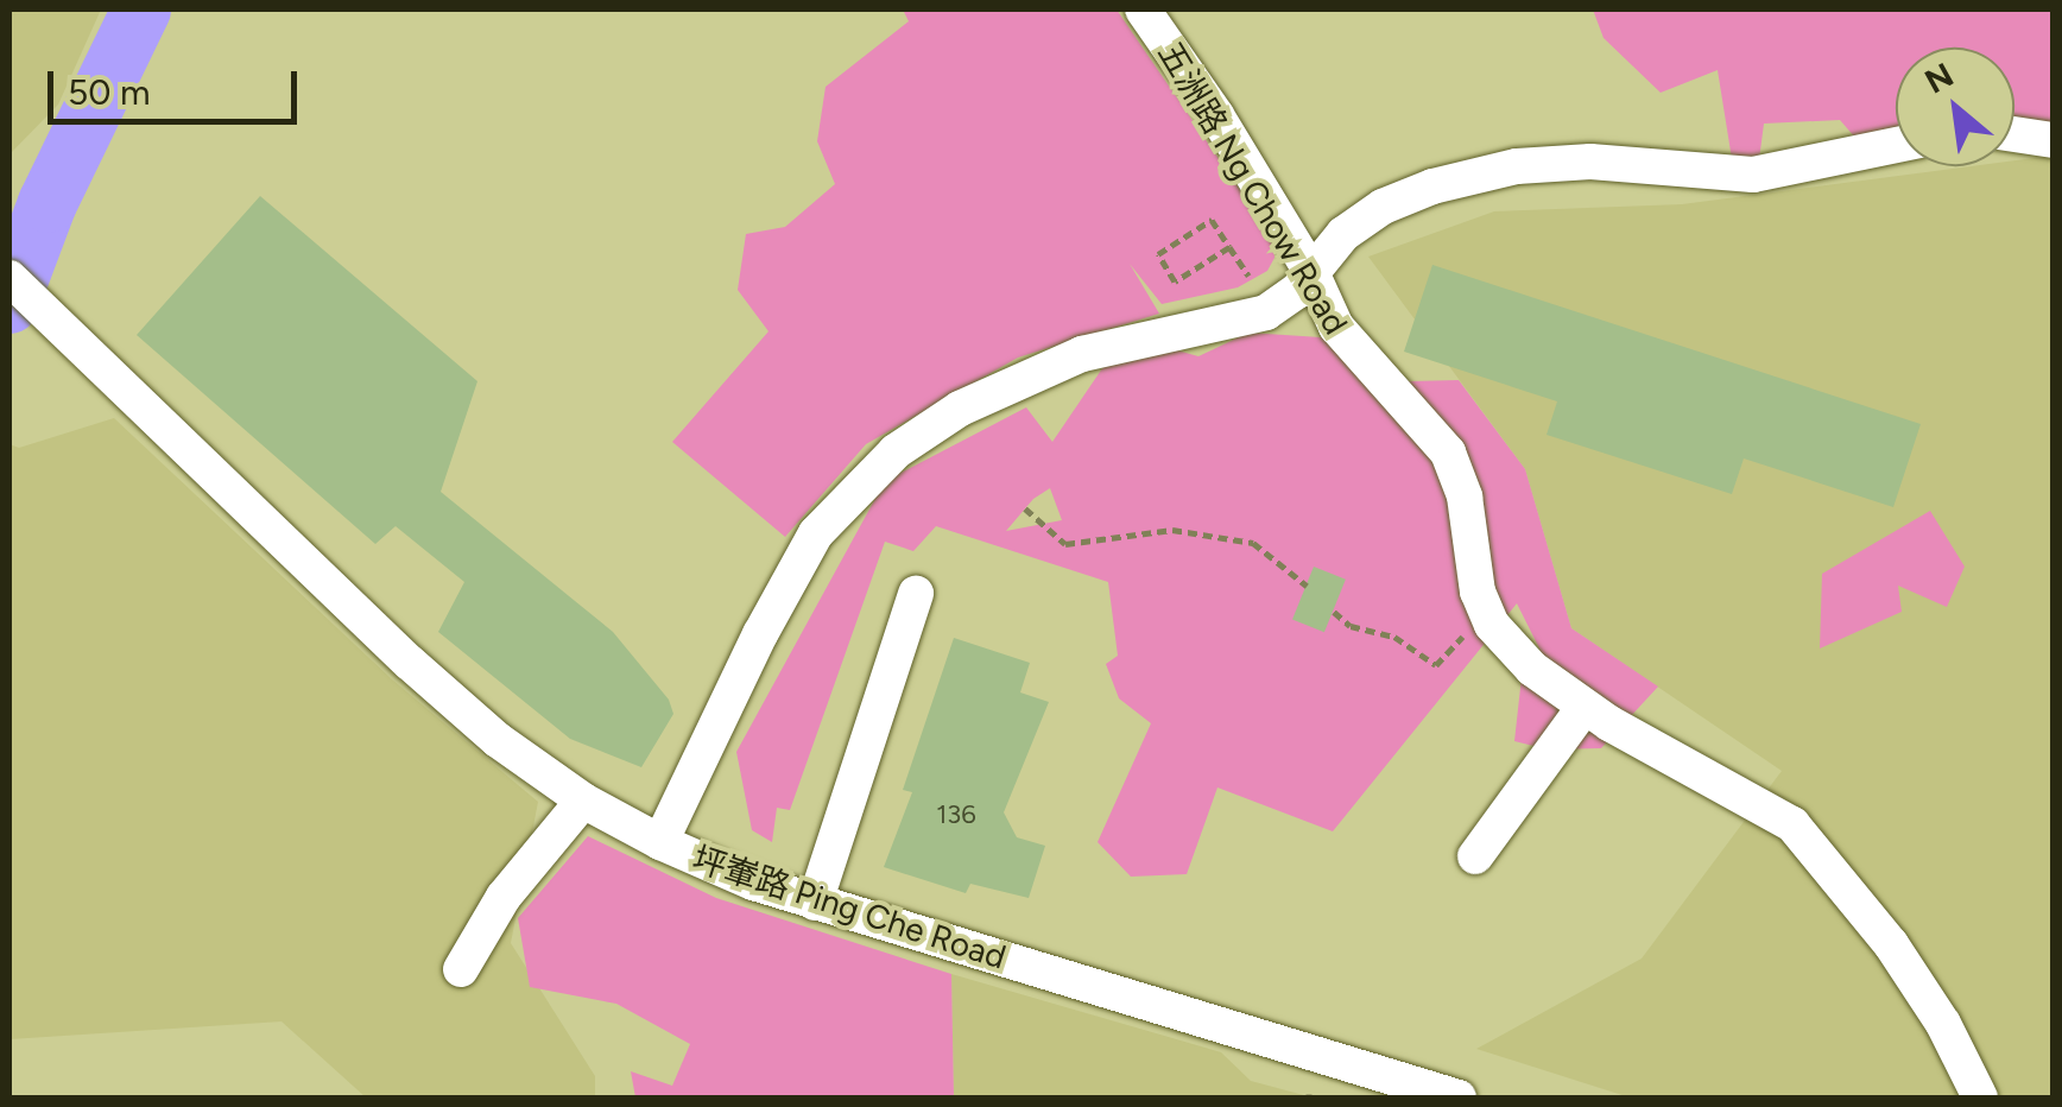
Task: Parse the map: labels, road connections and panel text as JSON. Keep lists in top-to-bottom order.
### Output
{
  "streets": {
    "street": ["五洲路 Ng Chow Road", "坪輋路 Ping Che Road"]
  },
  "house_numbers": ["136"],
  "scale_bar": "50 m",
  "north": "top left"
}
